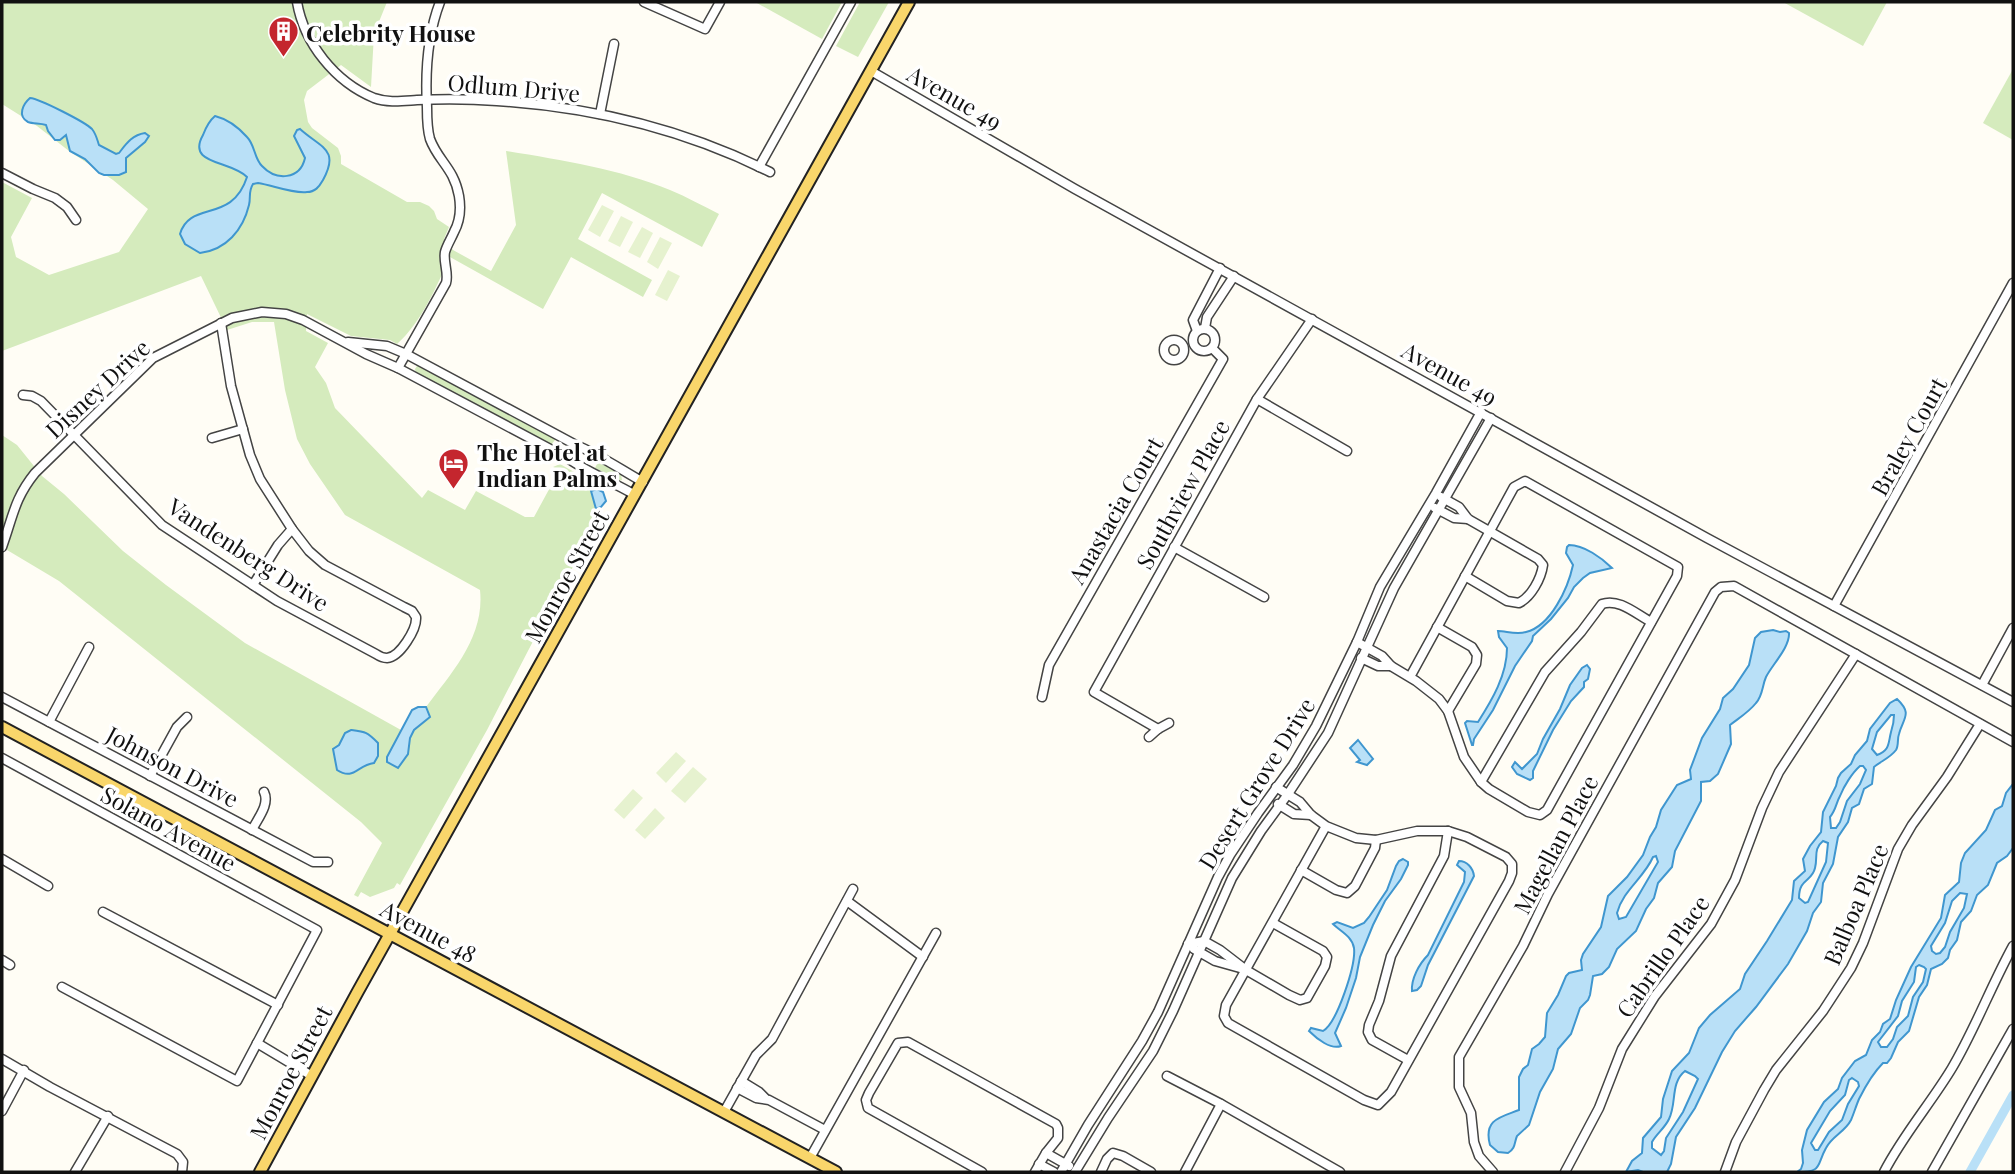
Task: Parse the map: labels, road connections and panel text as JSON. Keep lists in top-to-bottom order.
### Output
{
  "streets": {
    "main road": ["Monroe Street", "Avenue 48"],
    "street": [
      "Odlum Drive",
      "Avenue 49",
      "Disney Drive",
      "Braley Court",
      "Southview Place",
      "Anastacia Court",
      "Vandenberg Drive",
      "Johnson Drive",
      "Desert Grove Drive",
      "Solano Avenue",
      "Magellan Place",
      "Balboa Place",
      "Cabrillo Place"
    ]
  },
  "crossings": [
    ["Avenue 49", "Braley Court"],
    ["Avenue 49", "Southview Place"],
    ["Avenue 49", "Monroe Street"],
    ["Avenue 49", "Desert Grove Drive"],
    ["Disney Drive", "Vandenberg Drive"],
    ["Disney Drive", "Monroe Street"],
    ["Monroe Street", "Avenue 48"],
    ["Magellan Place", "Cabrillo Place"]
  ],
  "places": {
    "building": ["Celebrity House"],
    "hotel": ["The Hotel at Indian Palms"]
  }
}
